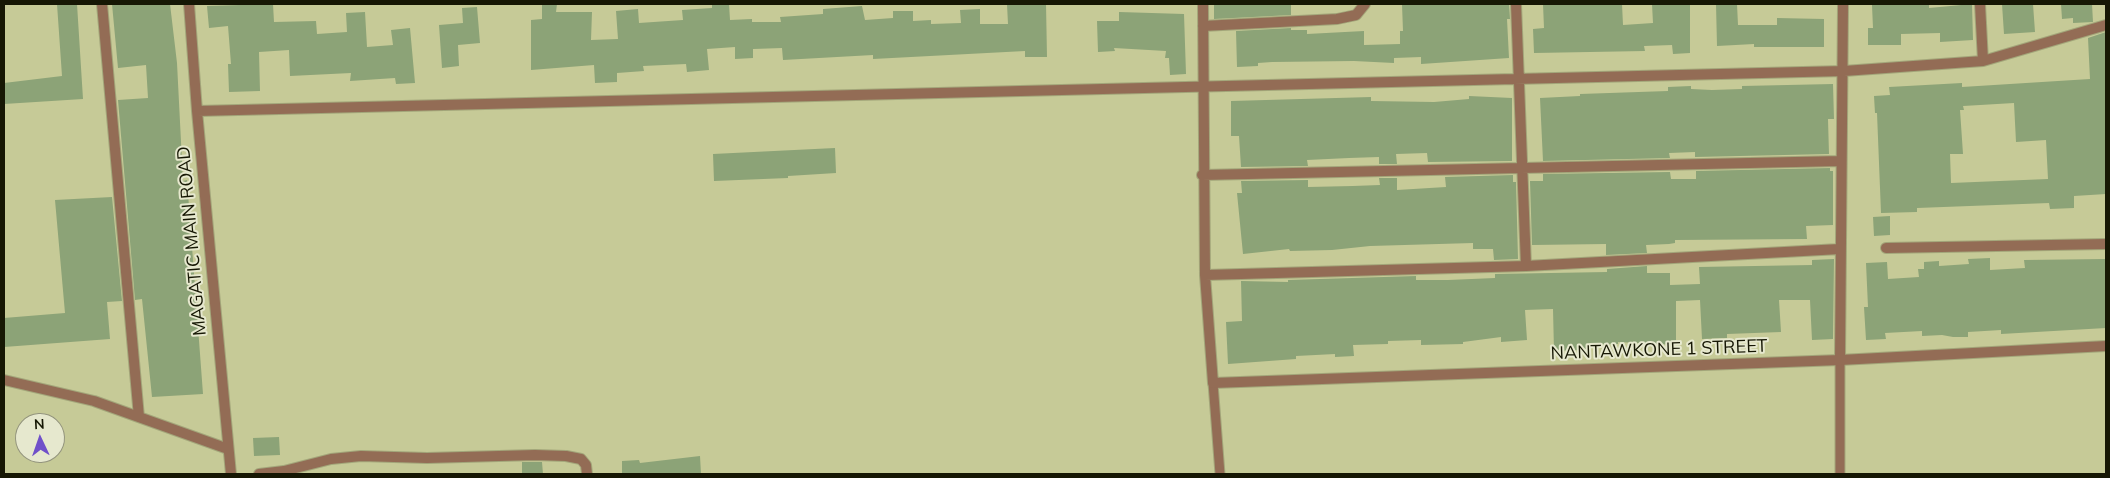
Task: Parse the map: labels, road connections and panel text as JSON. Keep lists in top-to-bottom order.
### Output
{
  "streets": {
    "street": ["MAGATIC MAIN ROAD", "NANTAWKONE 1 STREET"]
  },
  "north": "top"
}
